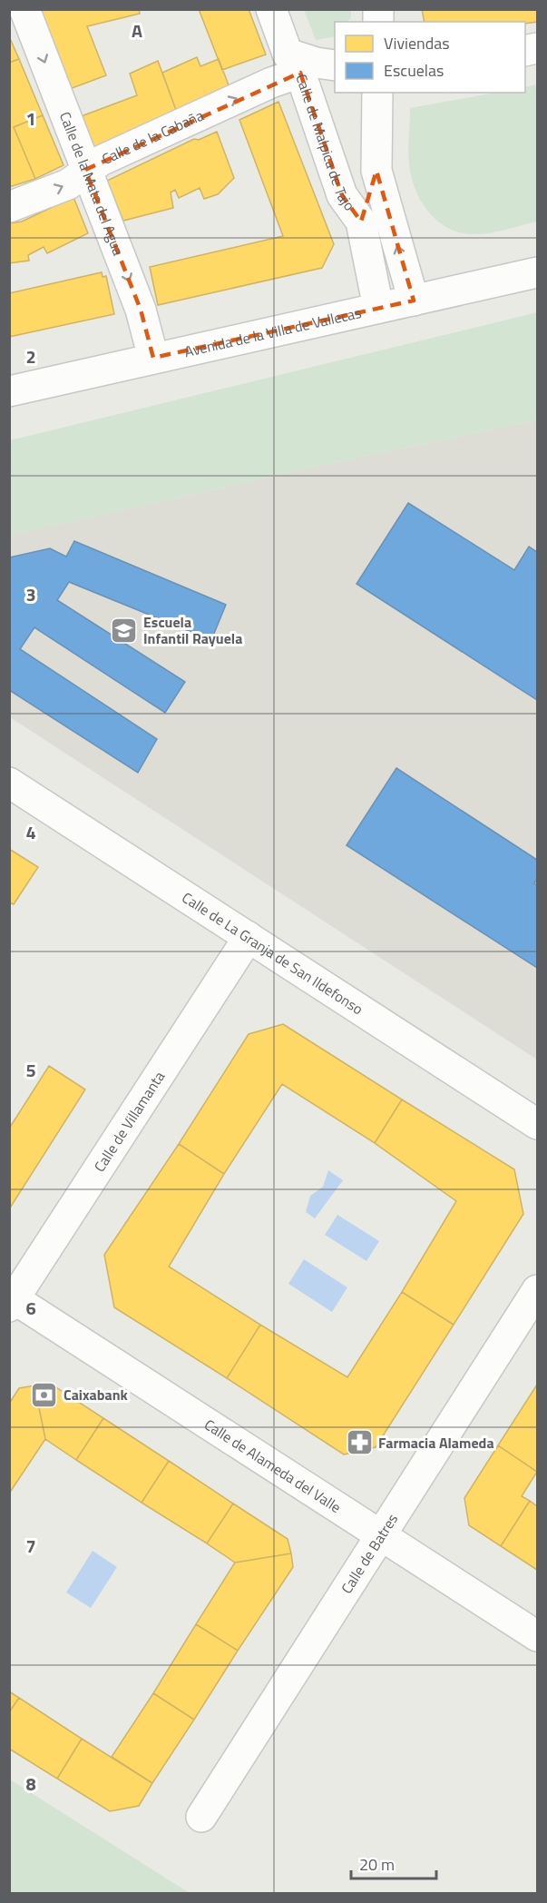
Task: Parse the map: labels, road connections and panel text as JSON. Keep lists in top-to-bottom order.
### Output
{
  "streets": {
    "street": [
      "Calle de la Cabaña",
      "Calle de Malpica de Tajo",
      "Calle de la Mata del Agua",
      "Avenida de la Villa de Vallecas",
      "Calle de La Granja de San Ildefonso",
      "Calle de Villamanta",
      "Calle de Alameda del Valle",
      "Calle de Batres"
    ]
  },
  "crossings": [
    ["Calle de la Cabaña", "Calle de Malpica de Tajo"],
    ["Calle de la Cabaña", "Calle de la Mata del Agua"],
    ["Calle de Malpica de Tajo", "Avenida de la Villa de Vallecas"],
    ["Calle de la Mata del Agua", "Avenida de la Villa de Vallecas"],
    ["Calle de La Granja de San Ildefonso", "Calle de Villamanta"],
    ["Calle de Villamanta", "Calle de Alameda del Valle"],
    ["Calle de Alameda del Valle", "Calle de Batres"]
  ],
  "one_way": ["Calle de la Cabaña"],
  "places": {
    "school or university": ["Escuela Infantil Rayuela"],
    "bank": ["Caixabank"],
    "pharmacy": ["Farmacia Alameda"]
  },
  "legend": ["Viviendas", "Escuelas"],
  "scale_bar": "20 m",
  "grid": {
    "columns": ["A"],
    "rows": [
      "1",
      "2",
      "3",
      "4",
      "5",
      "6",
      "7",
      "8"
    ]
  }
}
